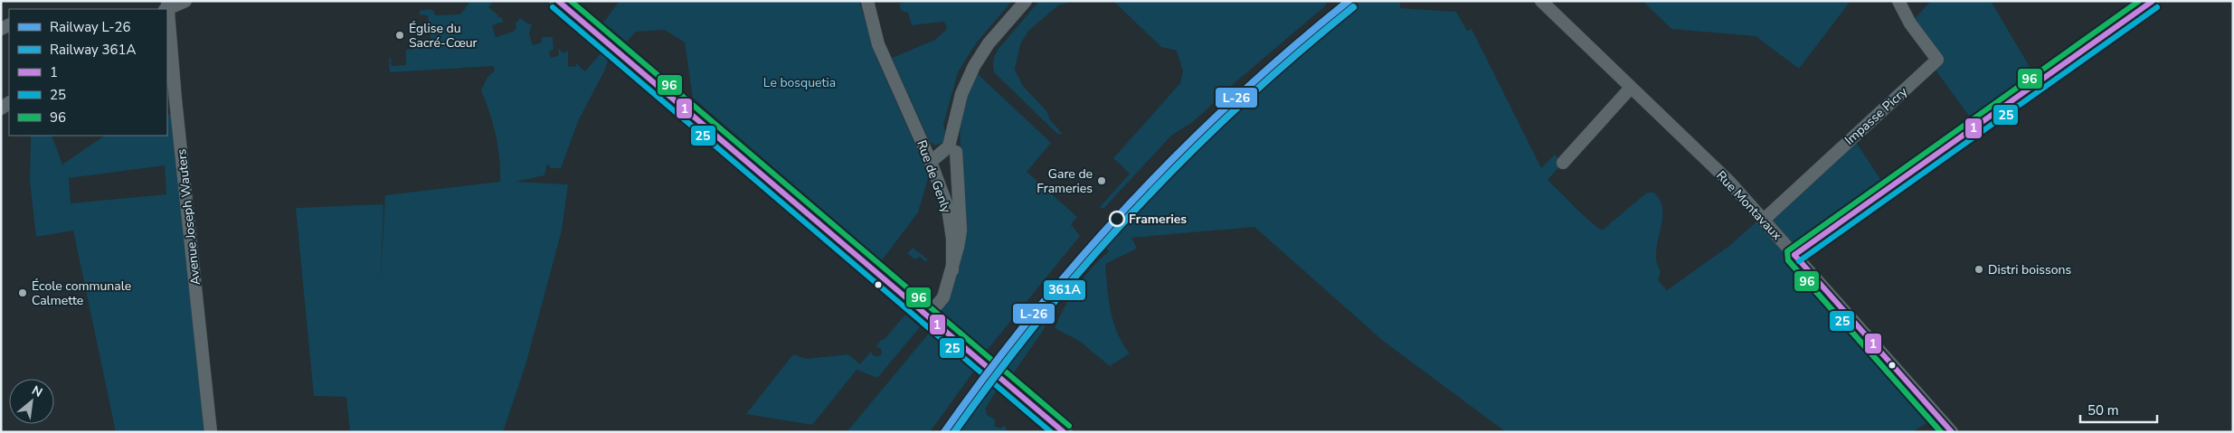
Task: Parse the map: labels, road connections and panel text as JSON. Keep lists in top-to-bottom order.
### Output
{
  "streets": {
    "street": [
      "Impasse Picry",
      "Rue de Genly",
      "Rue Montavaux",
      "Avenue Joseph Wauters"
    ]
  },
  "crossings": [
    ["Impasse Picry", "Rue Montavaux"]
  ],
  "parks": ["Le bosquetia"],
  "places": [
    "Église du Sacré-Cœur",
    "Gare de Frameries",
    "Frameries",
    "Distri boissons",
    "École communale Calmette"
  ],
  "lines": [
    "rail line L-26",
    "transit line 1",
    "transit line 96",
    "rail line 361A",
    "transit line 25"
  ],
  "legend": [
    "Railway L-26",
    "Railway 361A",
    "1",
    "25",
    "96"
  ],
  "scale_bar": "50 m",
  "north": "top right"
}
